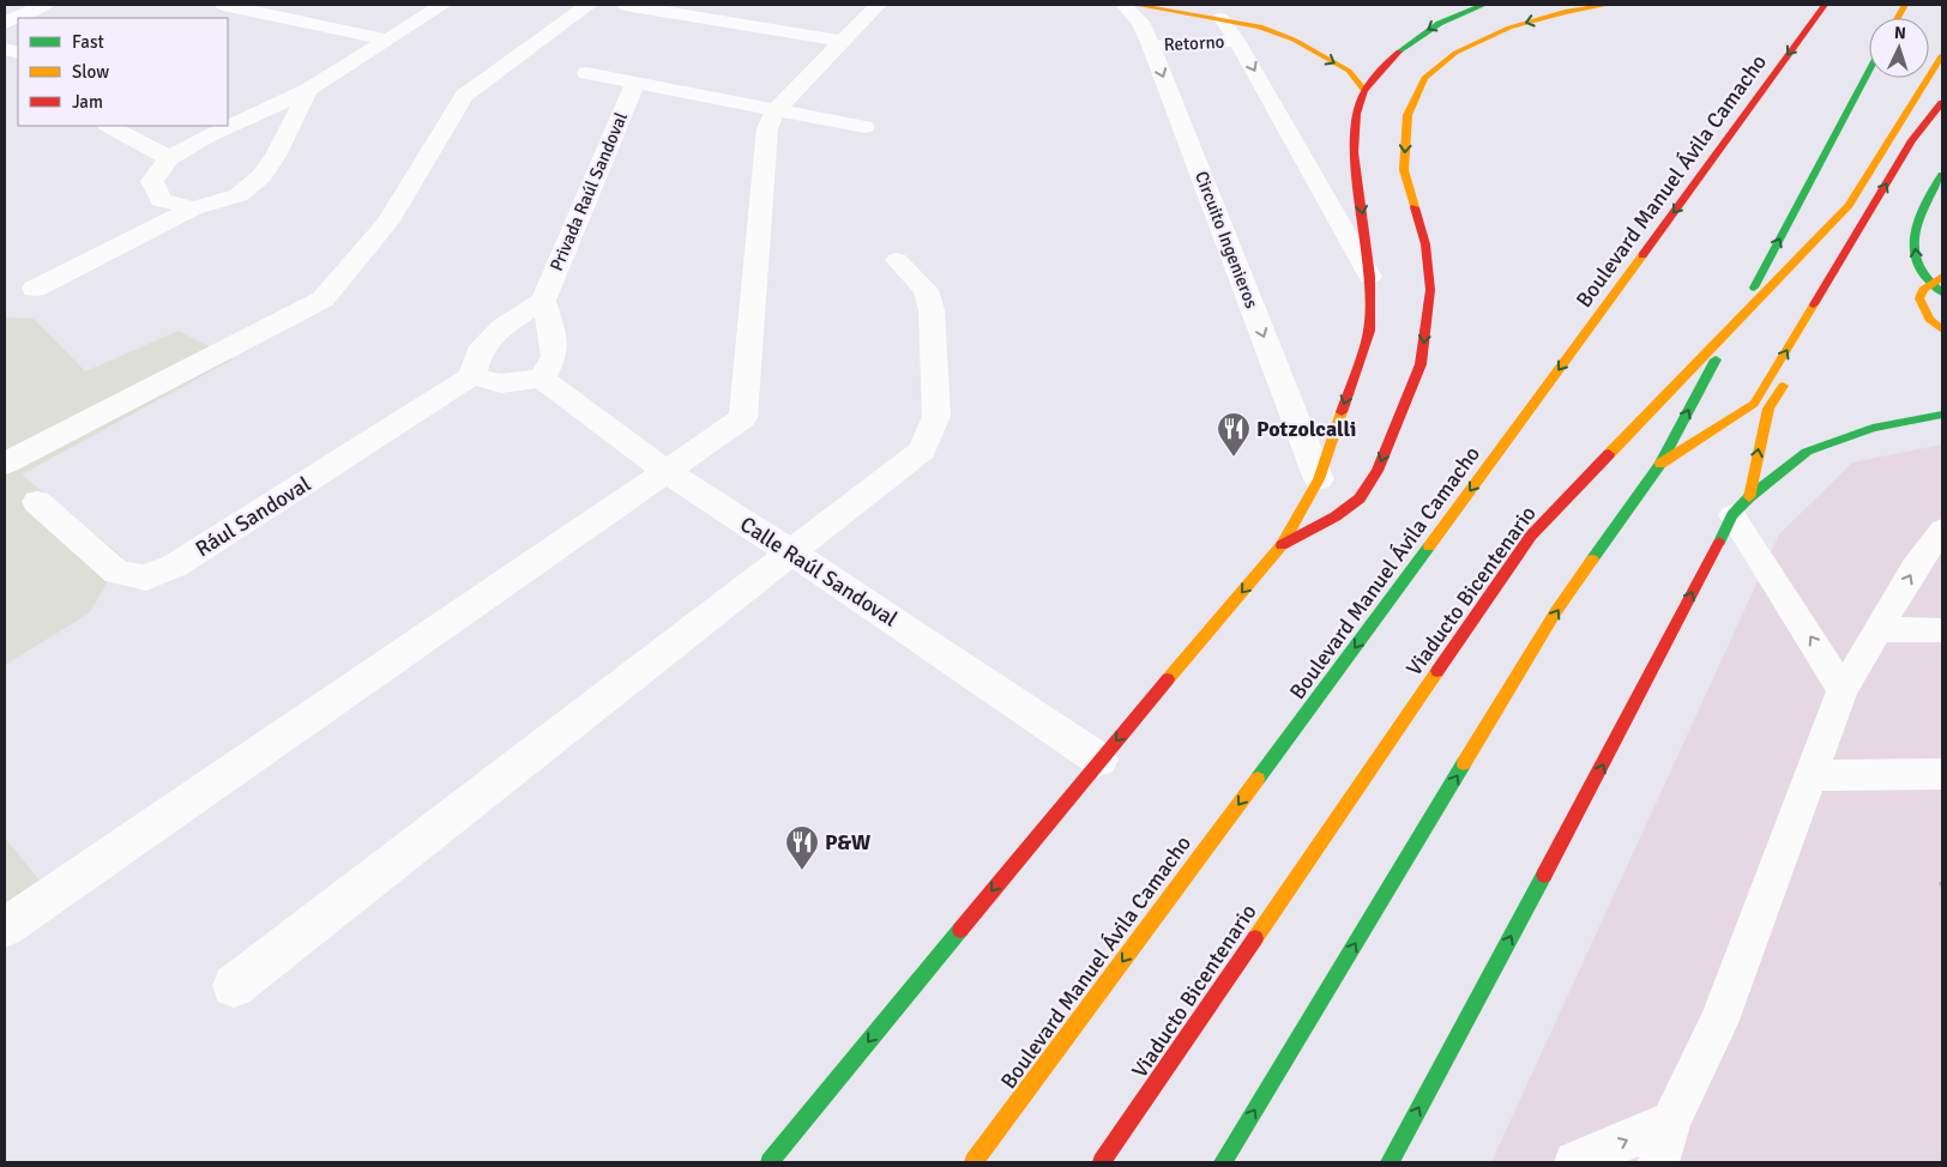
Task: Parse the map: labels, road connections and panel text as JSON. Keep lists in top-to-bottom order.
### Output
{
  "streets": {
    "main road": ["Boulevard Manuel Ávila Camacho", "Viaducto Bicentenario"],
    "street": [
      "Privada Raúl Sandoval",
      "Circuito Ingenieros",
      "Rául Sandoval",
      "Calle Raúl Sandoval"
    ],
    "lane": ["Retorno"]
  },
  "crossings": [
    ["Retorno", "Circuito Ingenieros"]
  ],
  "one_way": ["Boulevard Manuel Ávila Camacho", "Circuito Ingenieros"],
  "places": {
    "restaurant": ["Potzolcalli", "P&W"]
  },
  "legend": ["Fast", "Slow", "Jam"],
  "north": "top"
}
